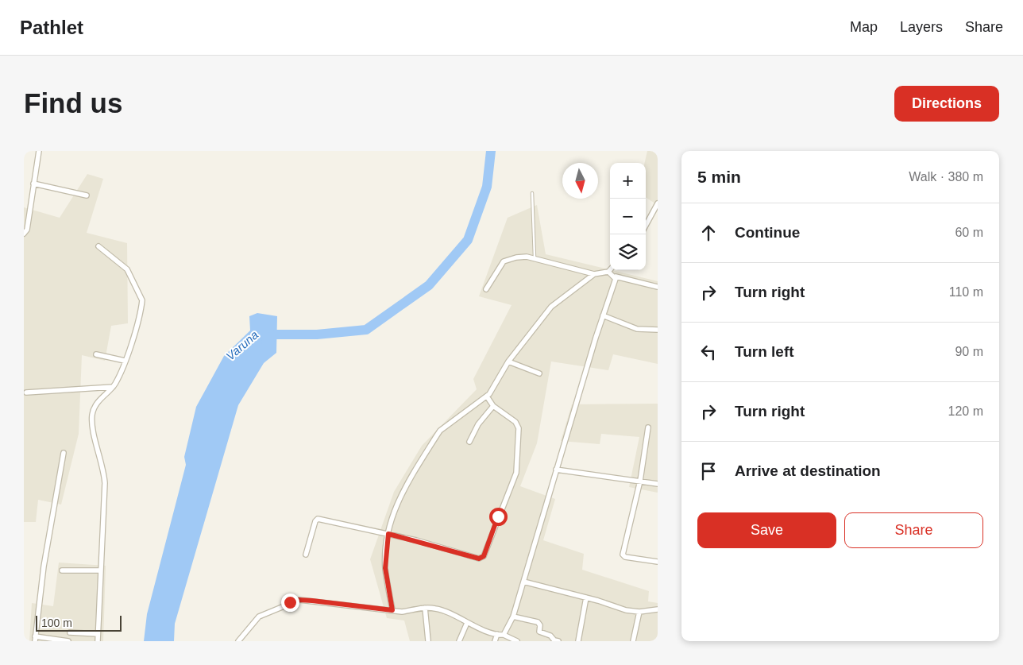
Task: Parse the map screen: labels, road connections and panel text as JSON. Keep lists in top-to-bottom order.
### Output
{
  "water": ["Varuna"],
  "scale_bar": "100 m",
  "north": "bottom",
  "page": {
    "header": "Pathlet",
    "nav": ["Map", "Layers", "Share"],
    "buttons": [
      "Directions",
      ["Save", "Share"]
    ],
    "title": "Find us",
    "heading": ["5 min", "Walk · 380 m"],
    "map_buttons": ["+", "−"],
    "list": [
      ["Continue", "60 m"],
      ["Turn right", "110 m"],
      ["Turn left", "90 m"],
      ["Turn right", "120 m"],
      "Arrive at destination"
    ],
    "scale": "100 m"
  }
}
